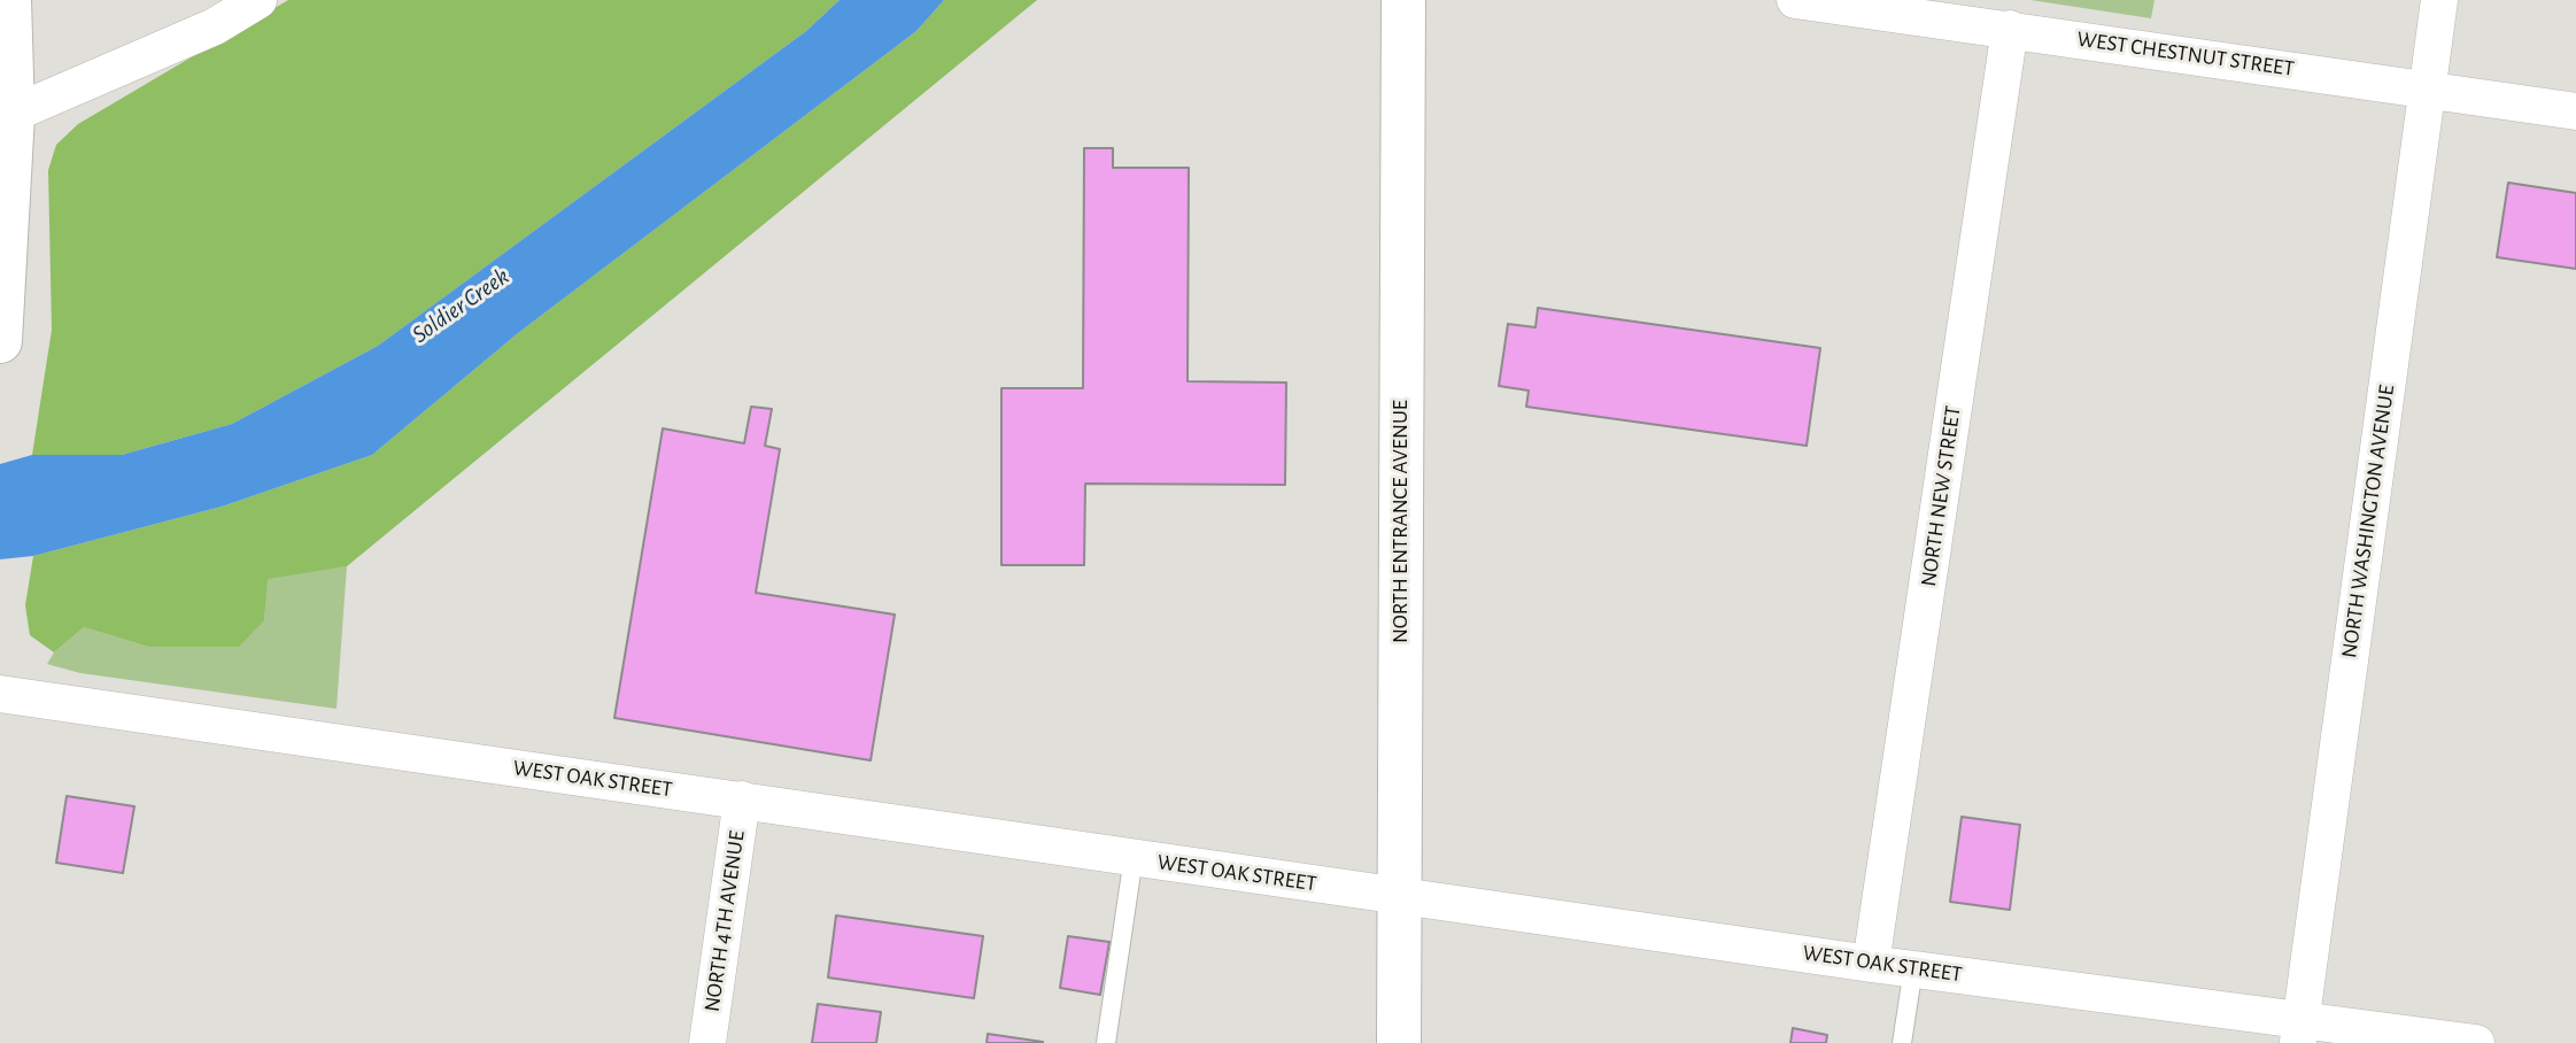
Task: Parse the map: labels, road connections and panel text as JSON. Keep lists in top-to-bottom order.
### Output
{
  "streets": {
    "main road": ["NORTH ENTRANCE AVENUE"],
    "street": [
      "WEST CHESTNUT STREET",
      "NORTH NEW STREET",
      "NORTH WASHINGTON AVENUE",
      "WEST OAK STREET",
      "NORTH 4TH AVENUE"
    ]
  },
  "crossings": [
    ["WEST CHESTNUT STREET", "NORTH NEW STREET"],
    ["WEST CHESTNUT STREET", "NORTH WASHINGTON AVENUE"],
    ["NORTH NEW STREET", "WEST OAK STREET"],
    ["NORTH ENTRANCE AVENUE", "WEST OAK STREET"],
    ["NORTH WASHINGTON AVENUE", "WEST OAK STREET"],
    ["WEST OAK STREET", "NORTH 4TH AVENUE"]
  ],
  "water": ["Soldier Creek"]
}
